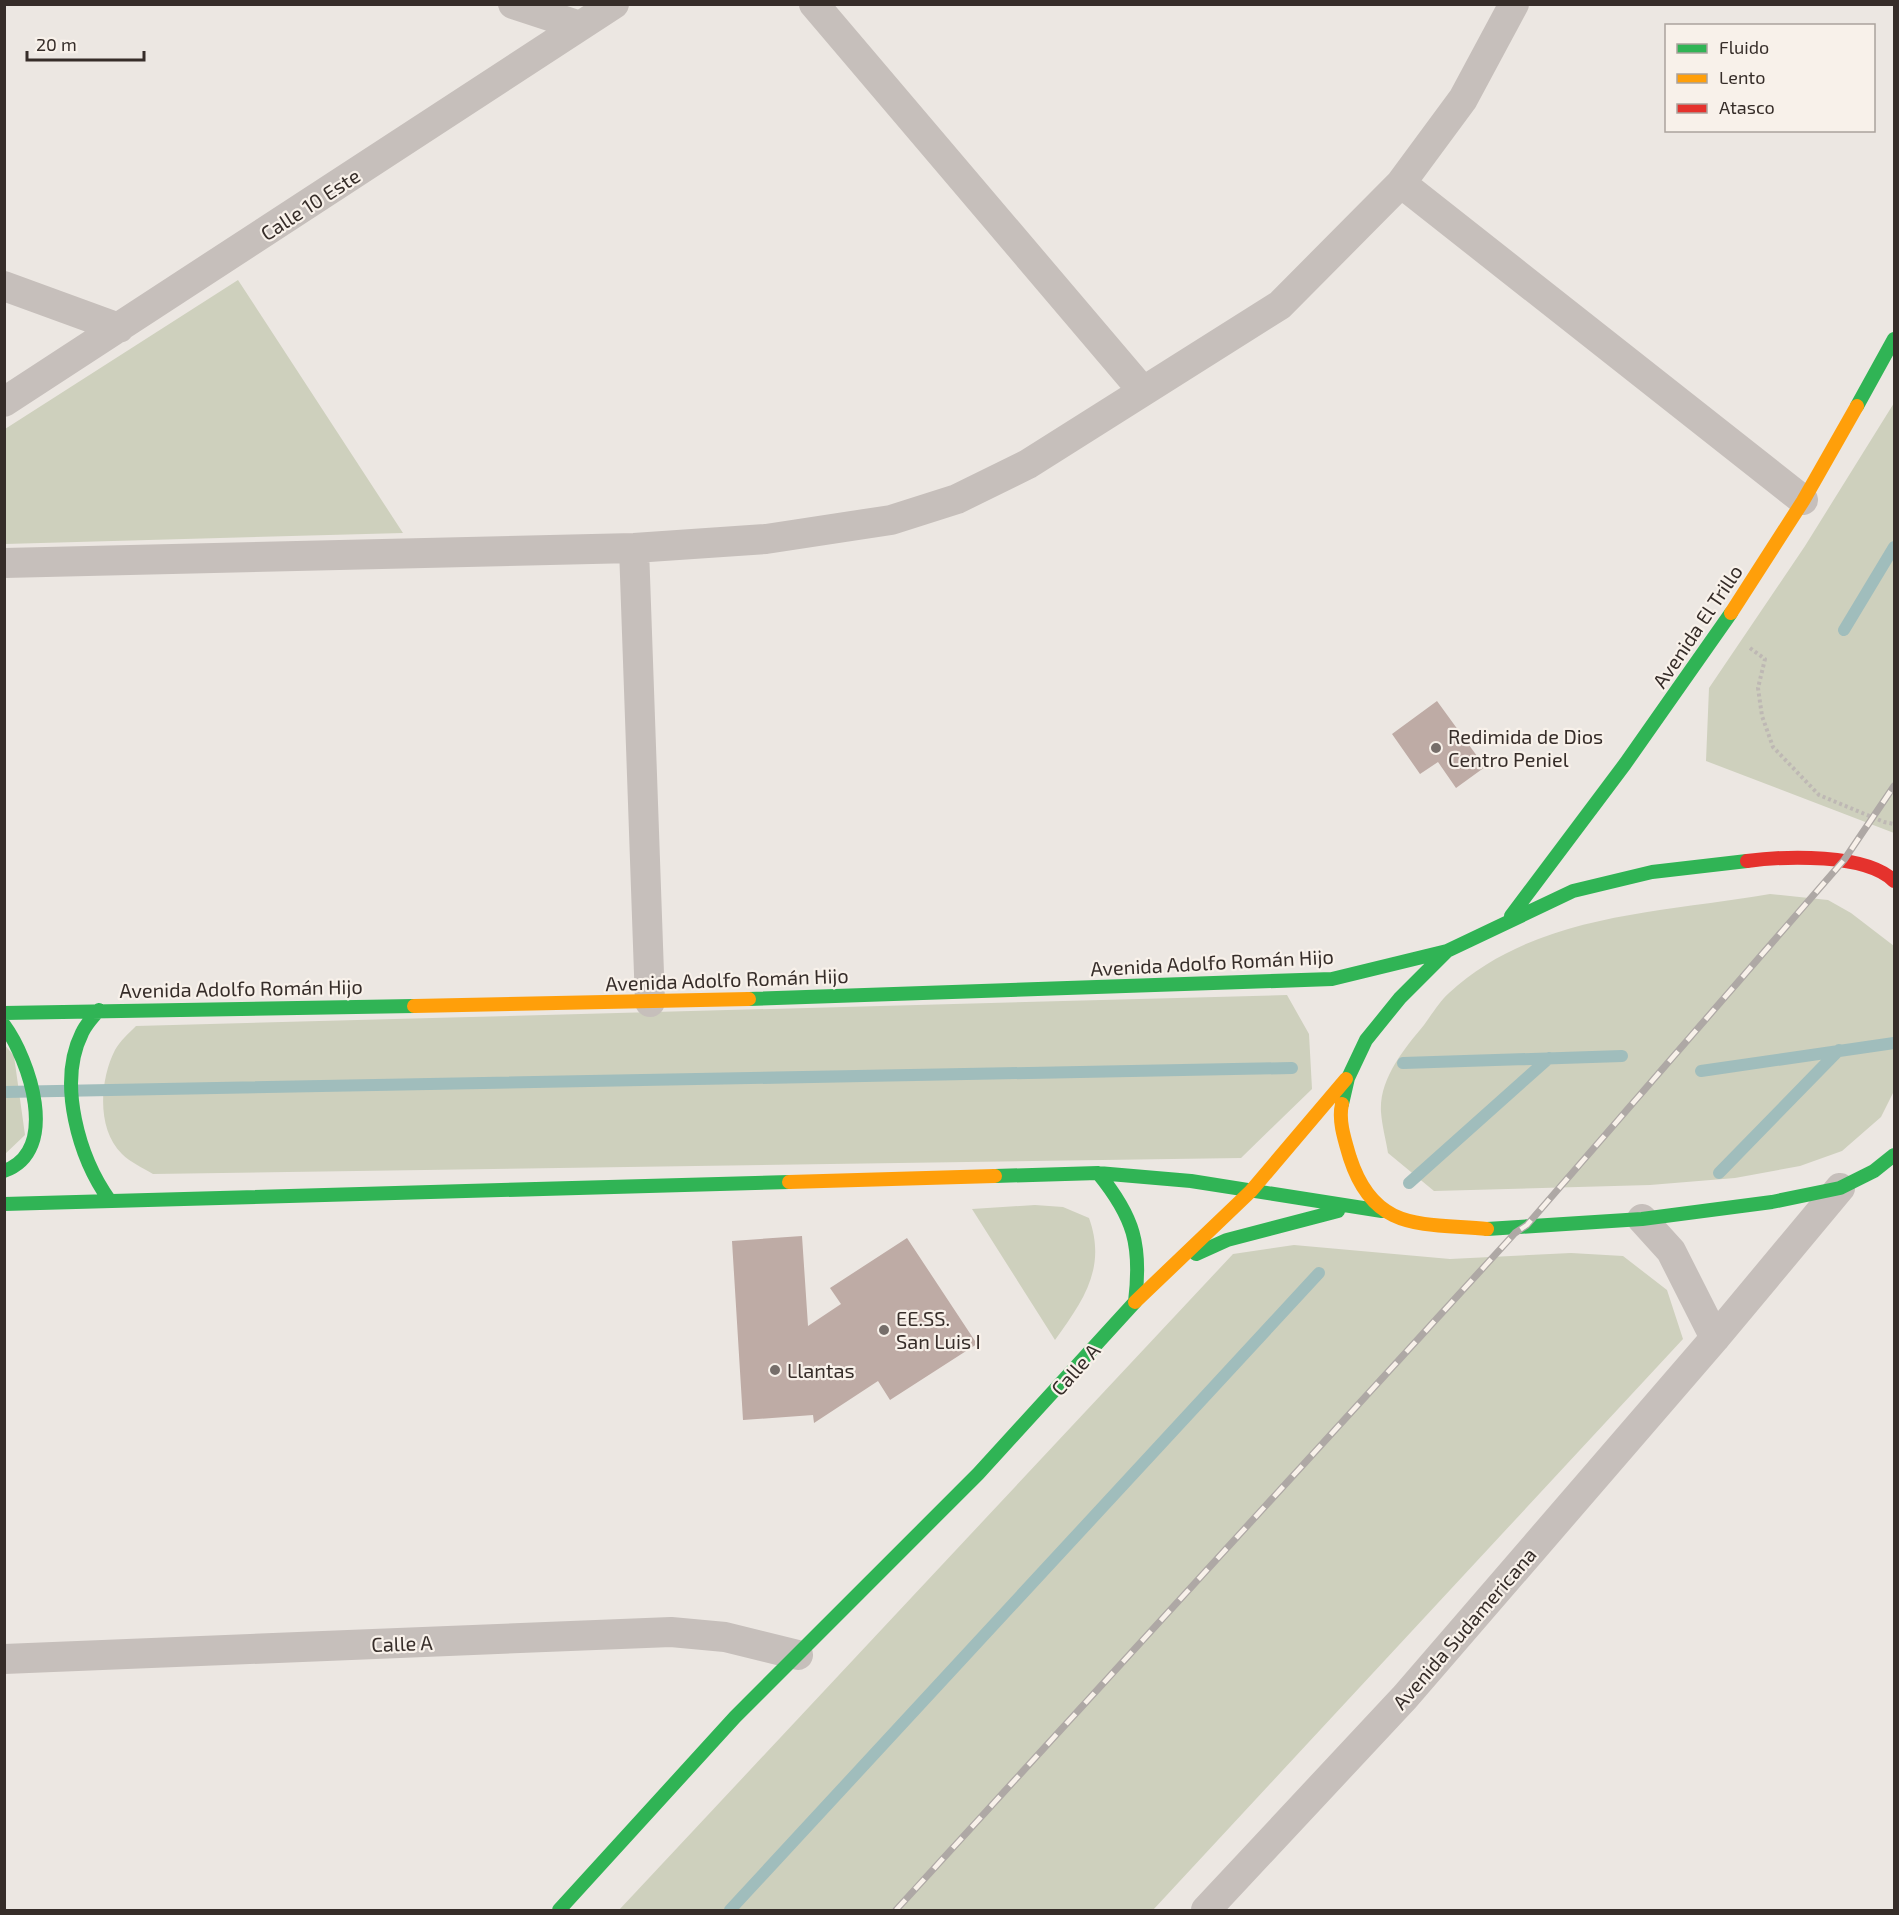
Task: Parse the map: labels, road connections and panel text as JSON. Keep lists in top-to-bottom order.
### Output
{
  "streets": {
    "main road": ["Avenida El Trillo", "Avenida Adolfo Román Hijo", "Calle A"],
    "street": ["Calle 10 Este", "Avenida Sudamericana"]
  },
  "places": ["Redimida de Dios Centro Peniel", "EE.SS. San Luis I", "Llantas"],
  "legend": ["Fluido", "Lento", "Atasco"],
  "scale_bar": "20 m"
}
